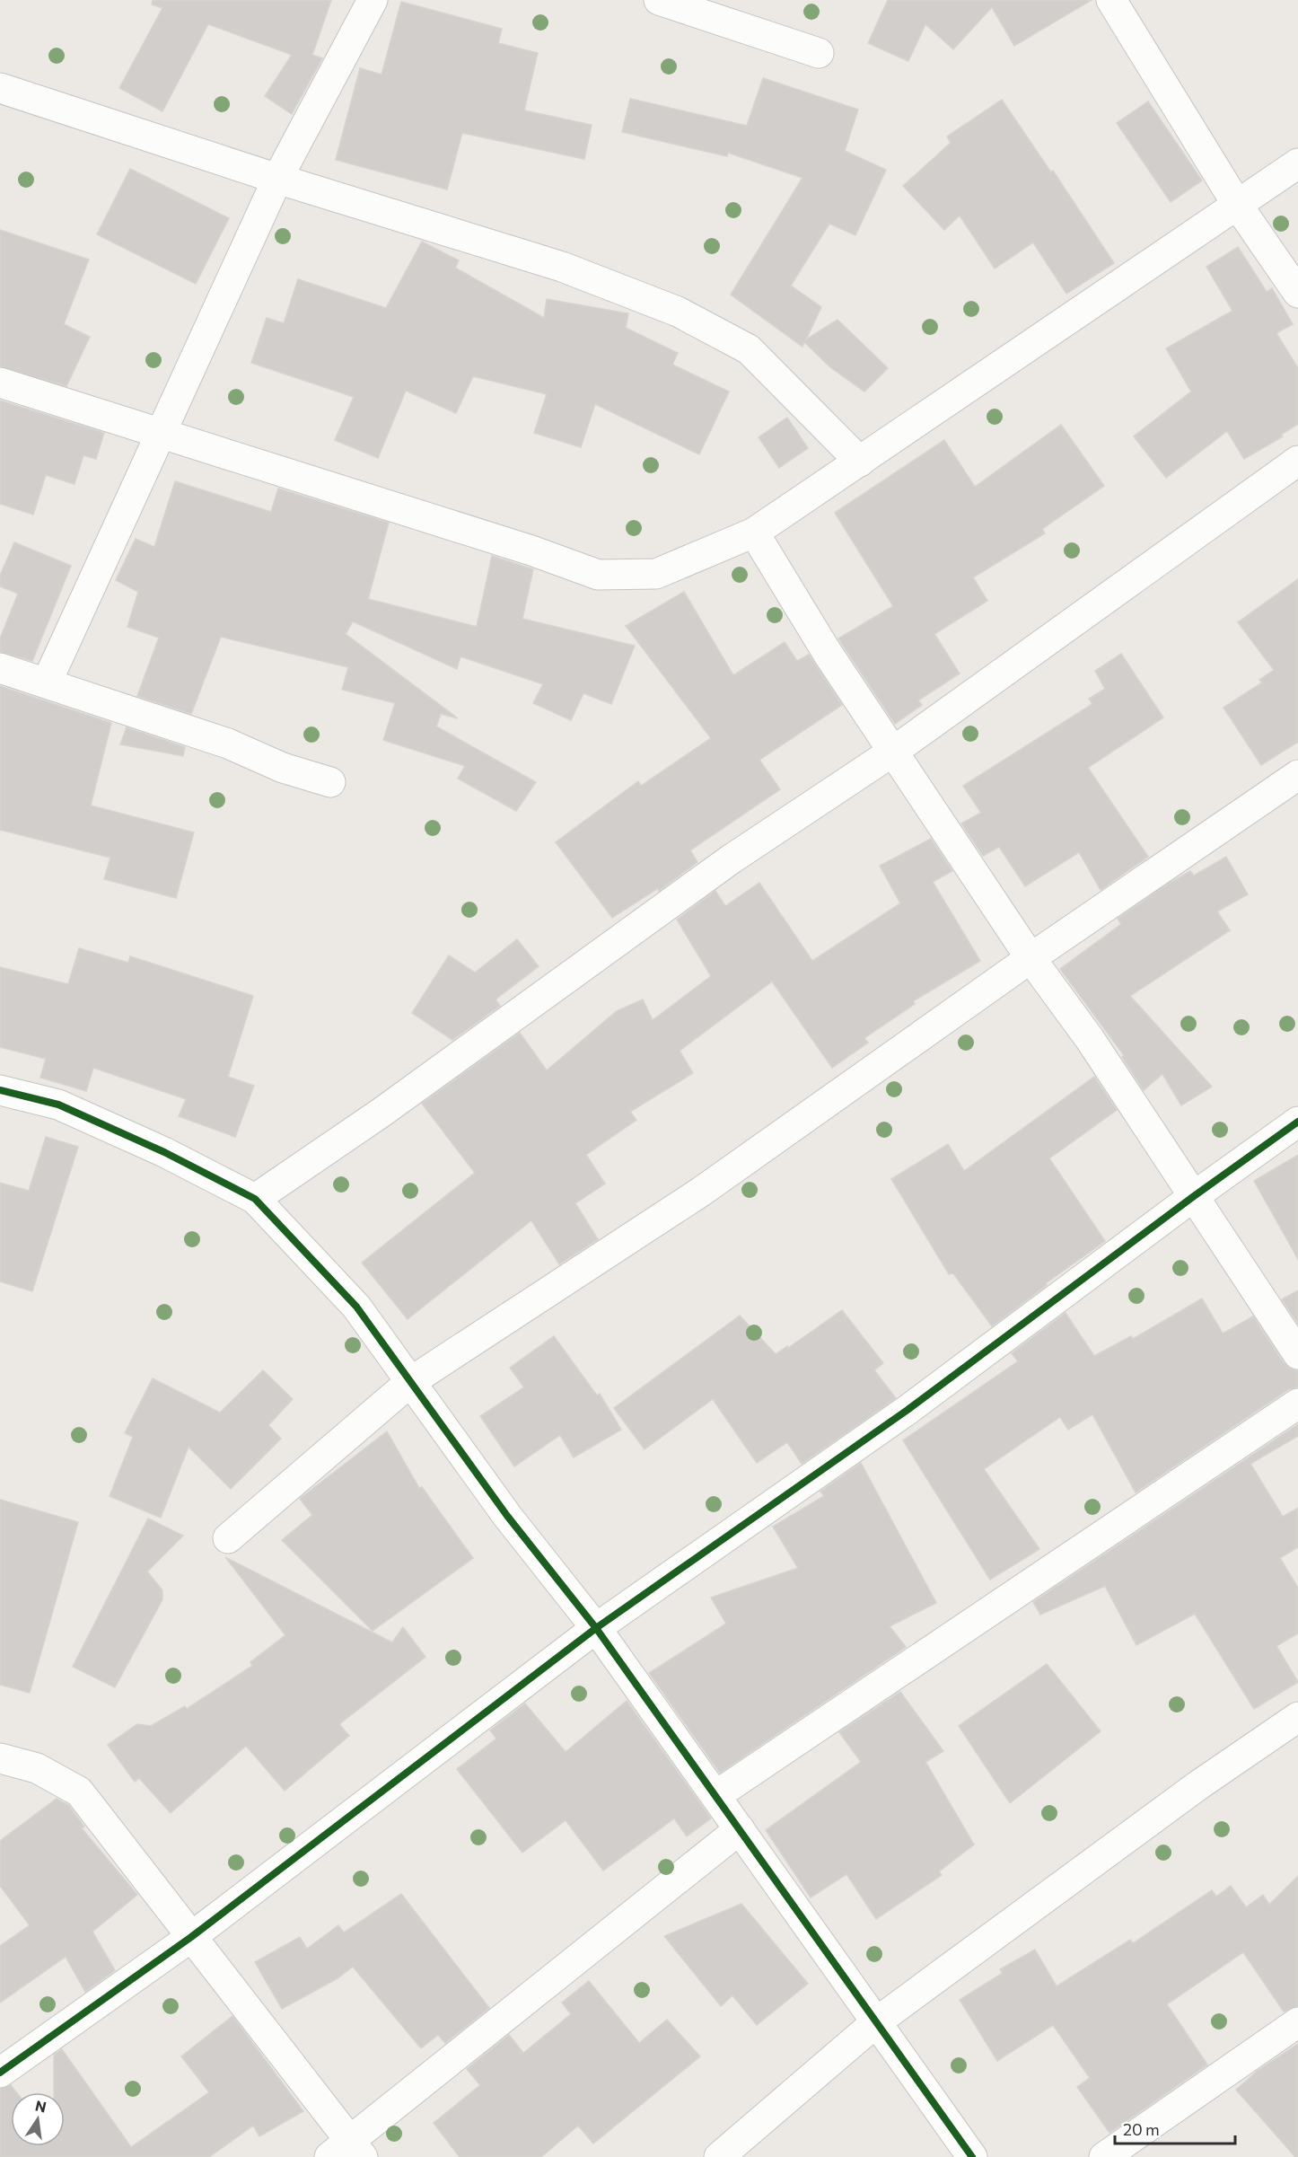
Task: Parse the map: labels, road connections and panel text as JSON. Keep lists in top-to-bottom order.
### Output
{
  "scale_bar": "20 m",
  "north": "top"
}
